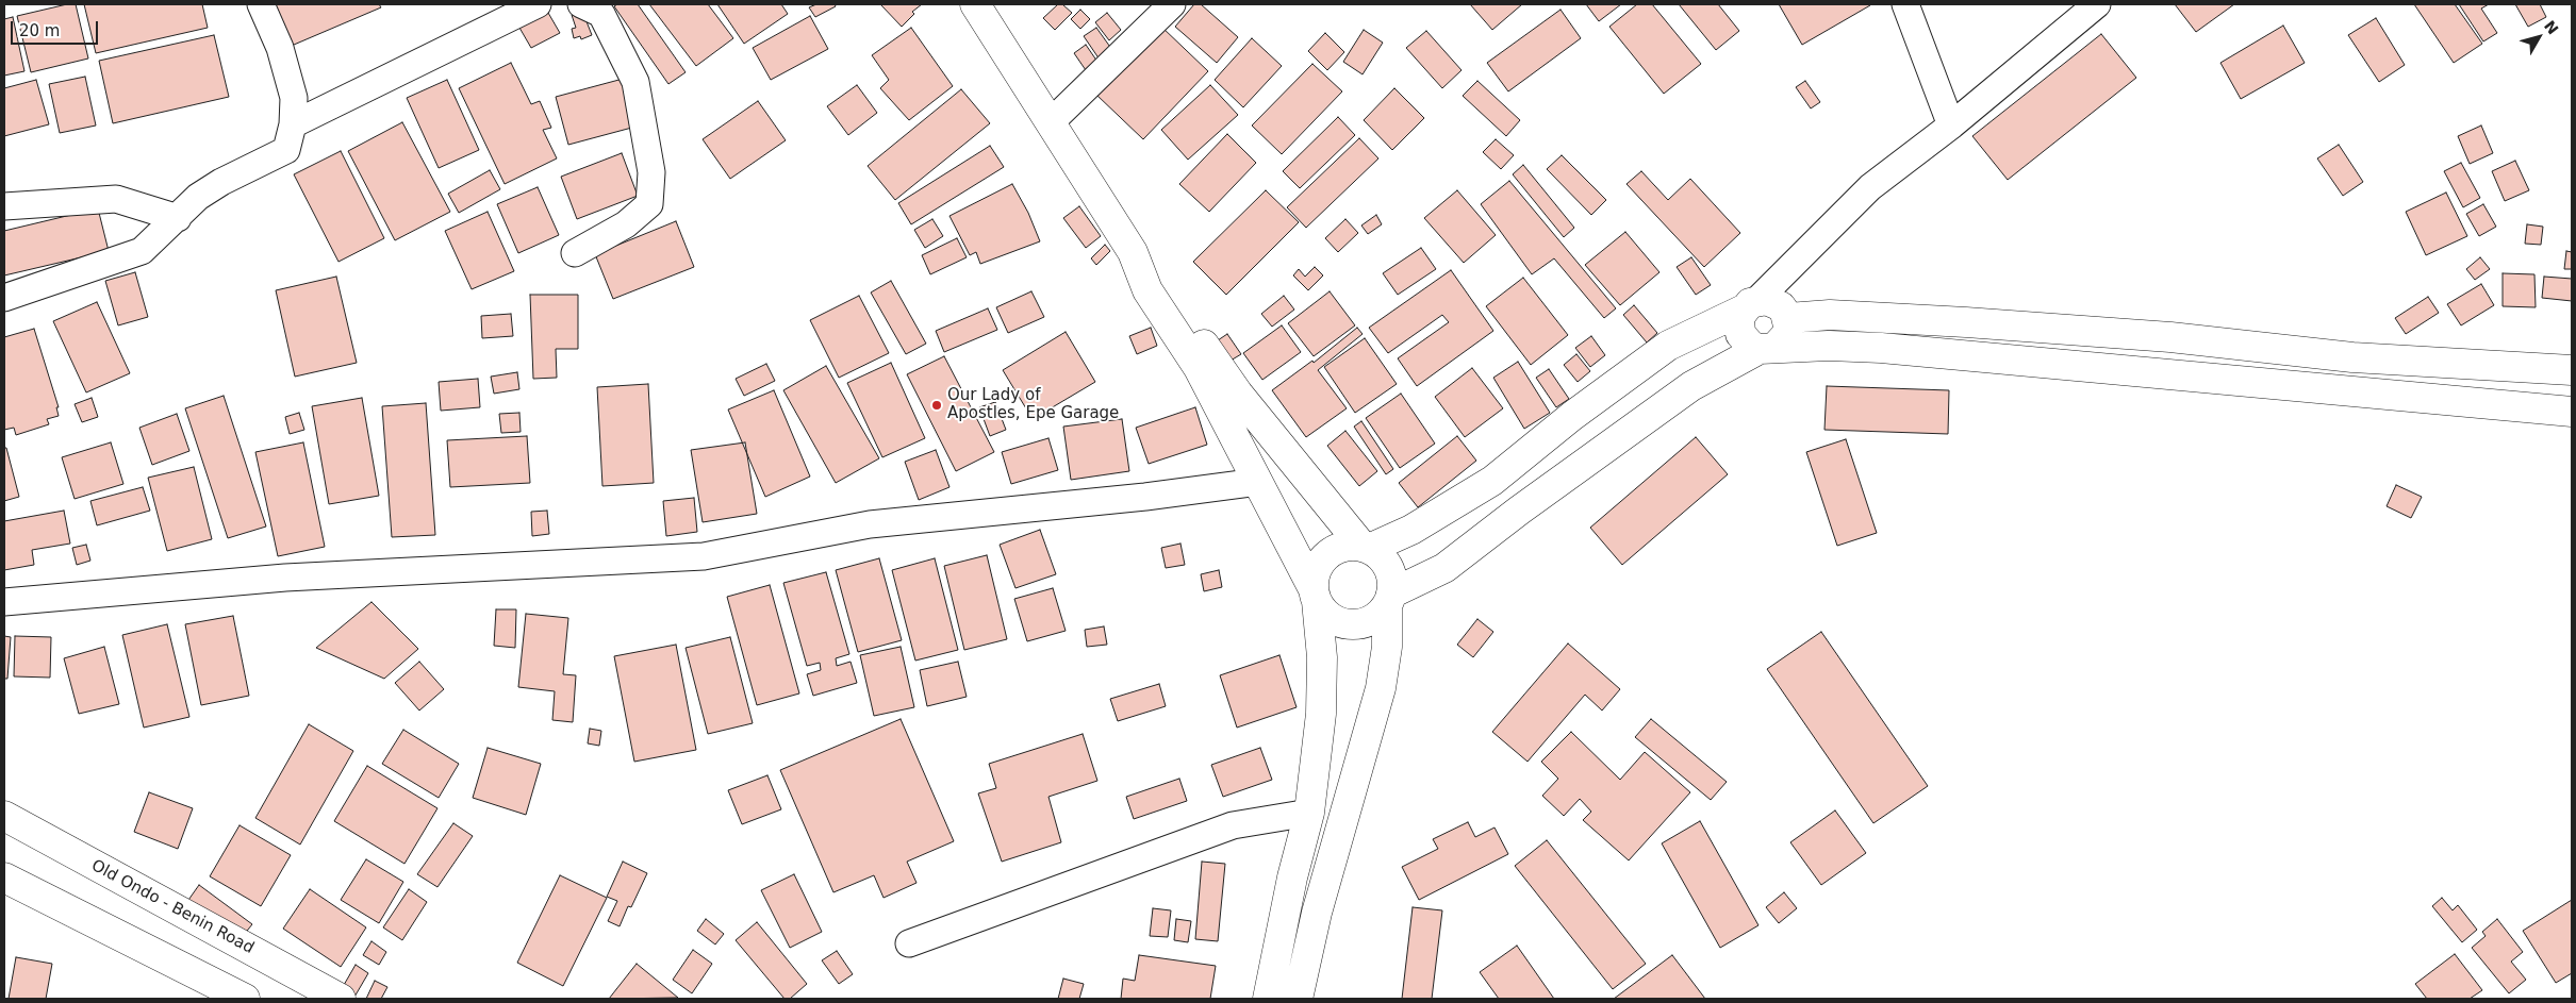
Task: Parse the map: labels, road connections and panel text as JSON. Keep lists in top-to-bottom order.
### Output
{
  "streets": {
    "street": ["Old Ondo - Benin Road"]
  },
  "places": ["Our Lady of Apostles, Epe Garage"],
  "scale_bar": "20 m",
  "north": "top right"
}
